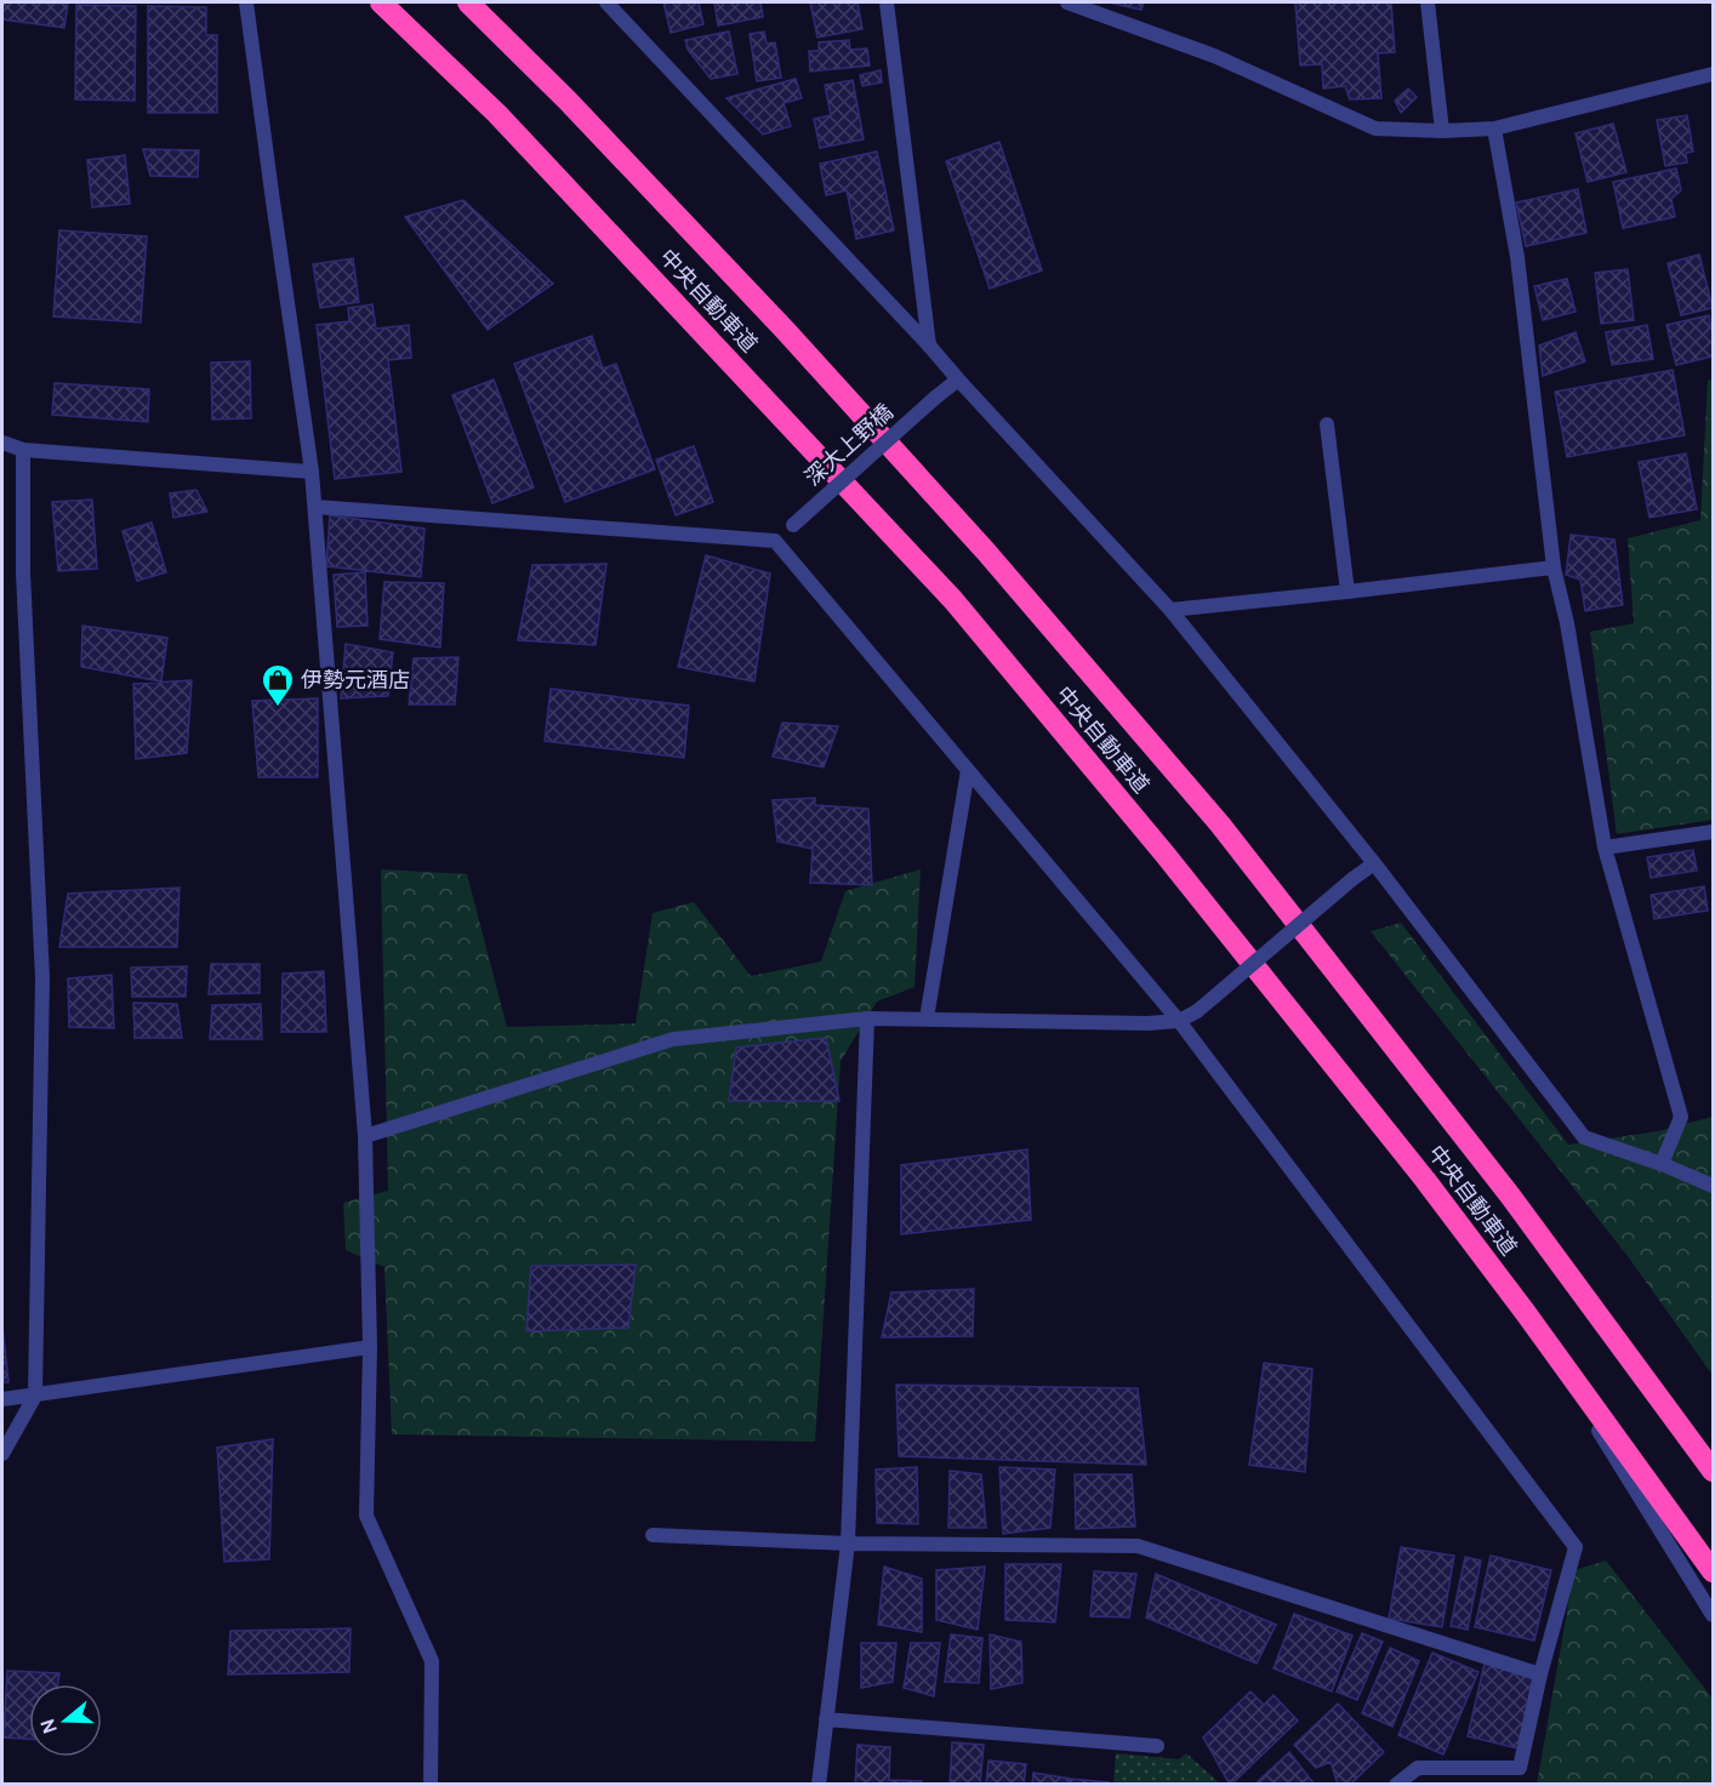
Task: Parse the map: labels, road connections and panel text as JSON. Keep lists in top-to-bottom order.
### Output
{
  "streets": {
    "highway": ["中央自動車道"],
    "street": ["深大上野橋"]
  },
  "places": {
    "shop": ["伊勢元酒店"]
  },
  "north": "left"
}
